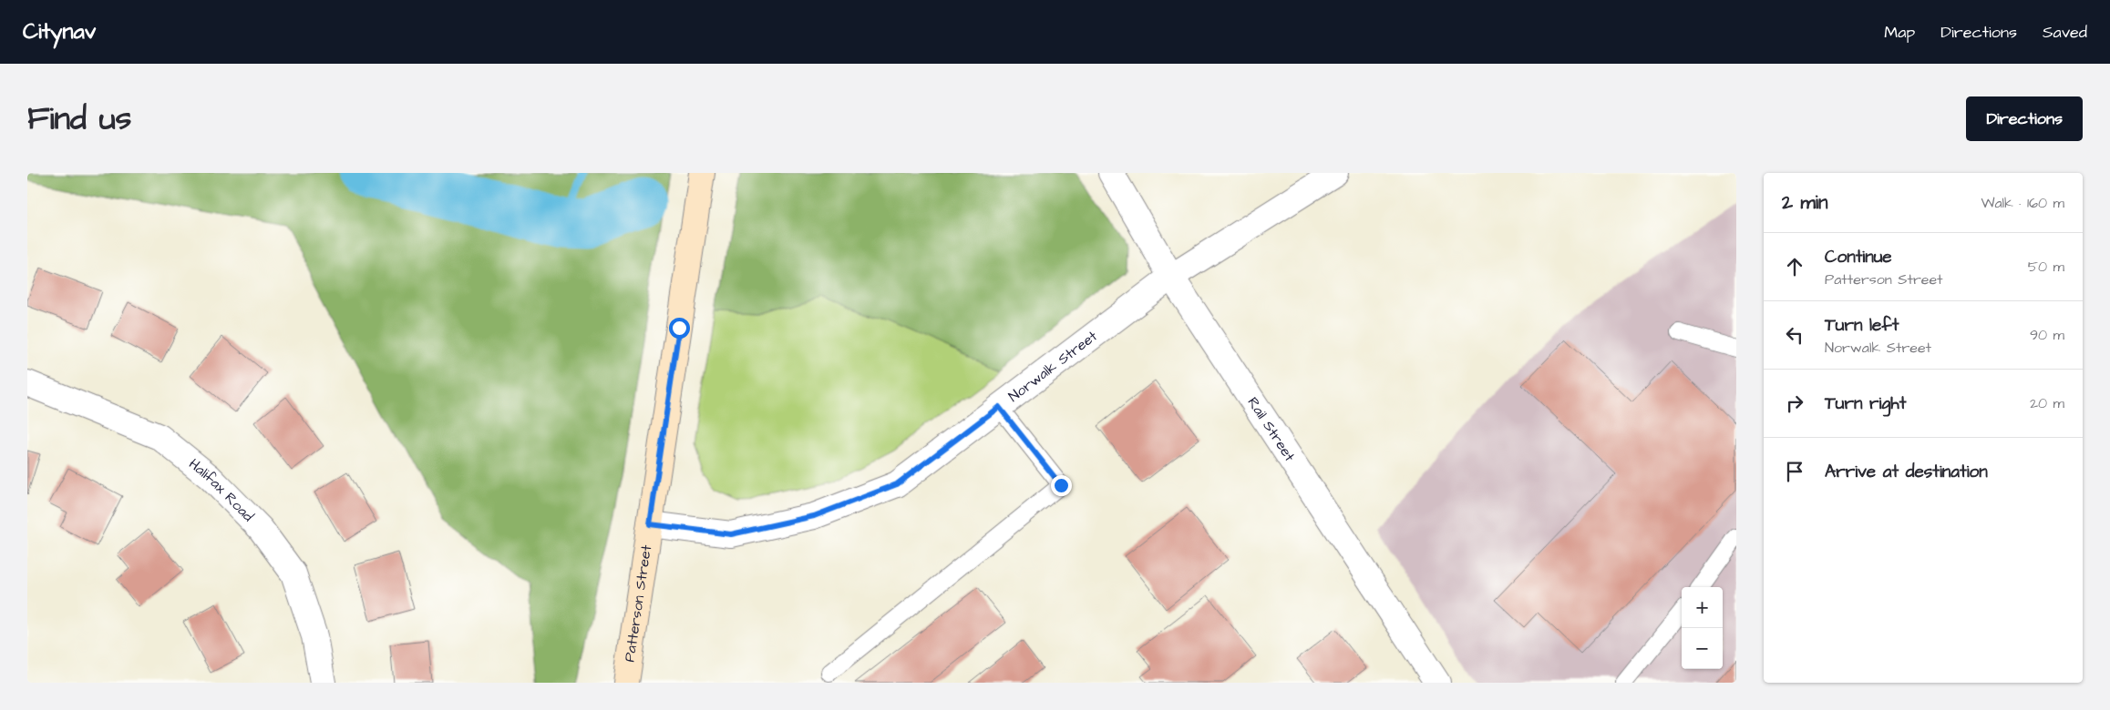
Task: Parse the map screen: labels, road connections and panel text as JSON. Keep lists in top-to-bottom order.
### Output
{
  "streets": {
    "main road": ["Patterson Street"],
    "street": ["Norwalk Street", "Rail Street", "Halifax Road"]
  },
  "crossings": [
    ["Norwalk Street", "Rail Street"],
    ["Norwalk Street", "Patterson Street"]
  ],
  "page": {
    "header": "Citynav",
    "nav": ["Map", "Directions", "Saved"],
    "title": "Find us",
    "buttons": "Directions",
    "heading": ["2 min", "Walk · 160 m"],
    "list": [
      ["Continue", "Patterson Street", "50 m"],
      ["Turn left", "Norwalk Street", "90 m"],
      ["Turn right", "20 m"],
      "Arrive at destination"
    ],
    "map_buttons": ["+", "−"]
  }
}
